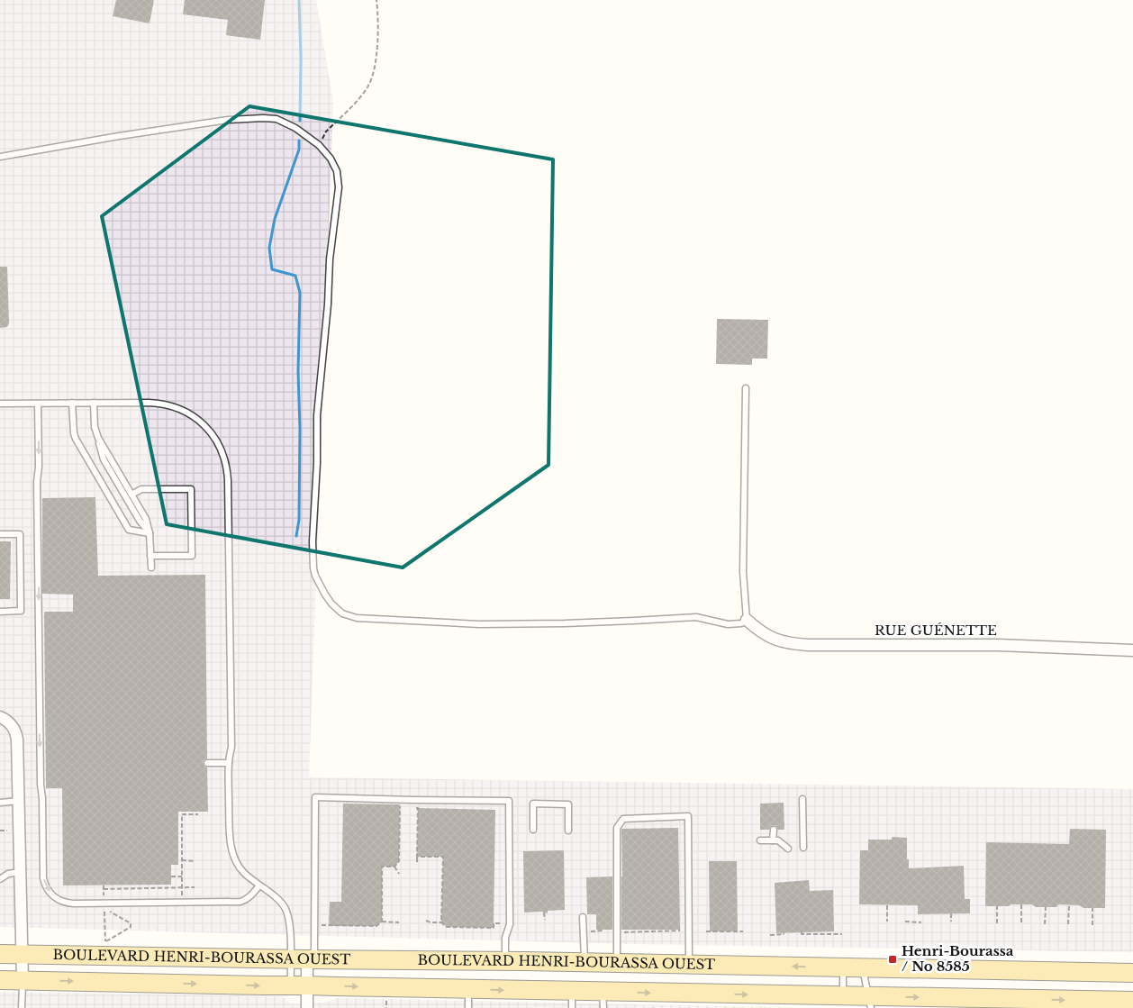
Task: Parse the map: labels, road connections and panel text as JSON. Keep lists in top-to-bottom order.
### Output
{
  "streets": {
    "main road": ["BOULEVARD HENRI-BOURASSA OUEST"],
    "street": ["RUE GUÉNETTE"]
  },
  "places": {
    "transit": ["Henri-Bourassa / No 8585"]
  }
}
